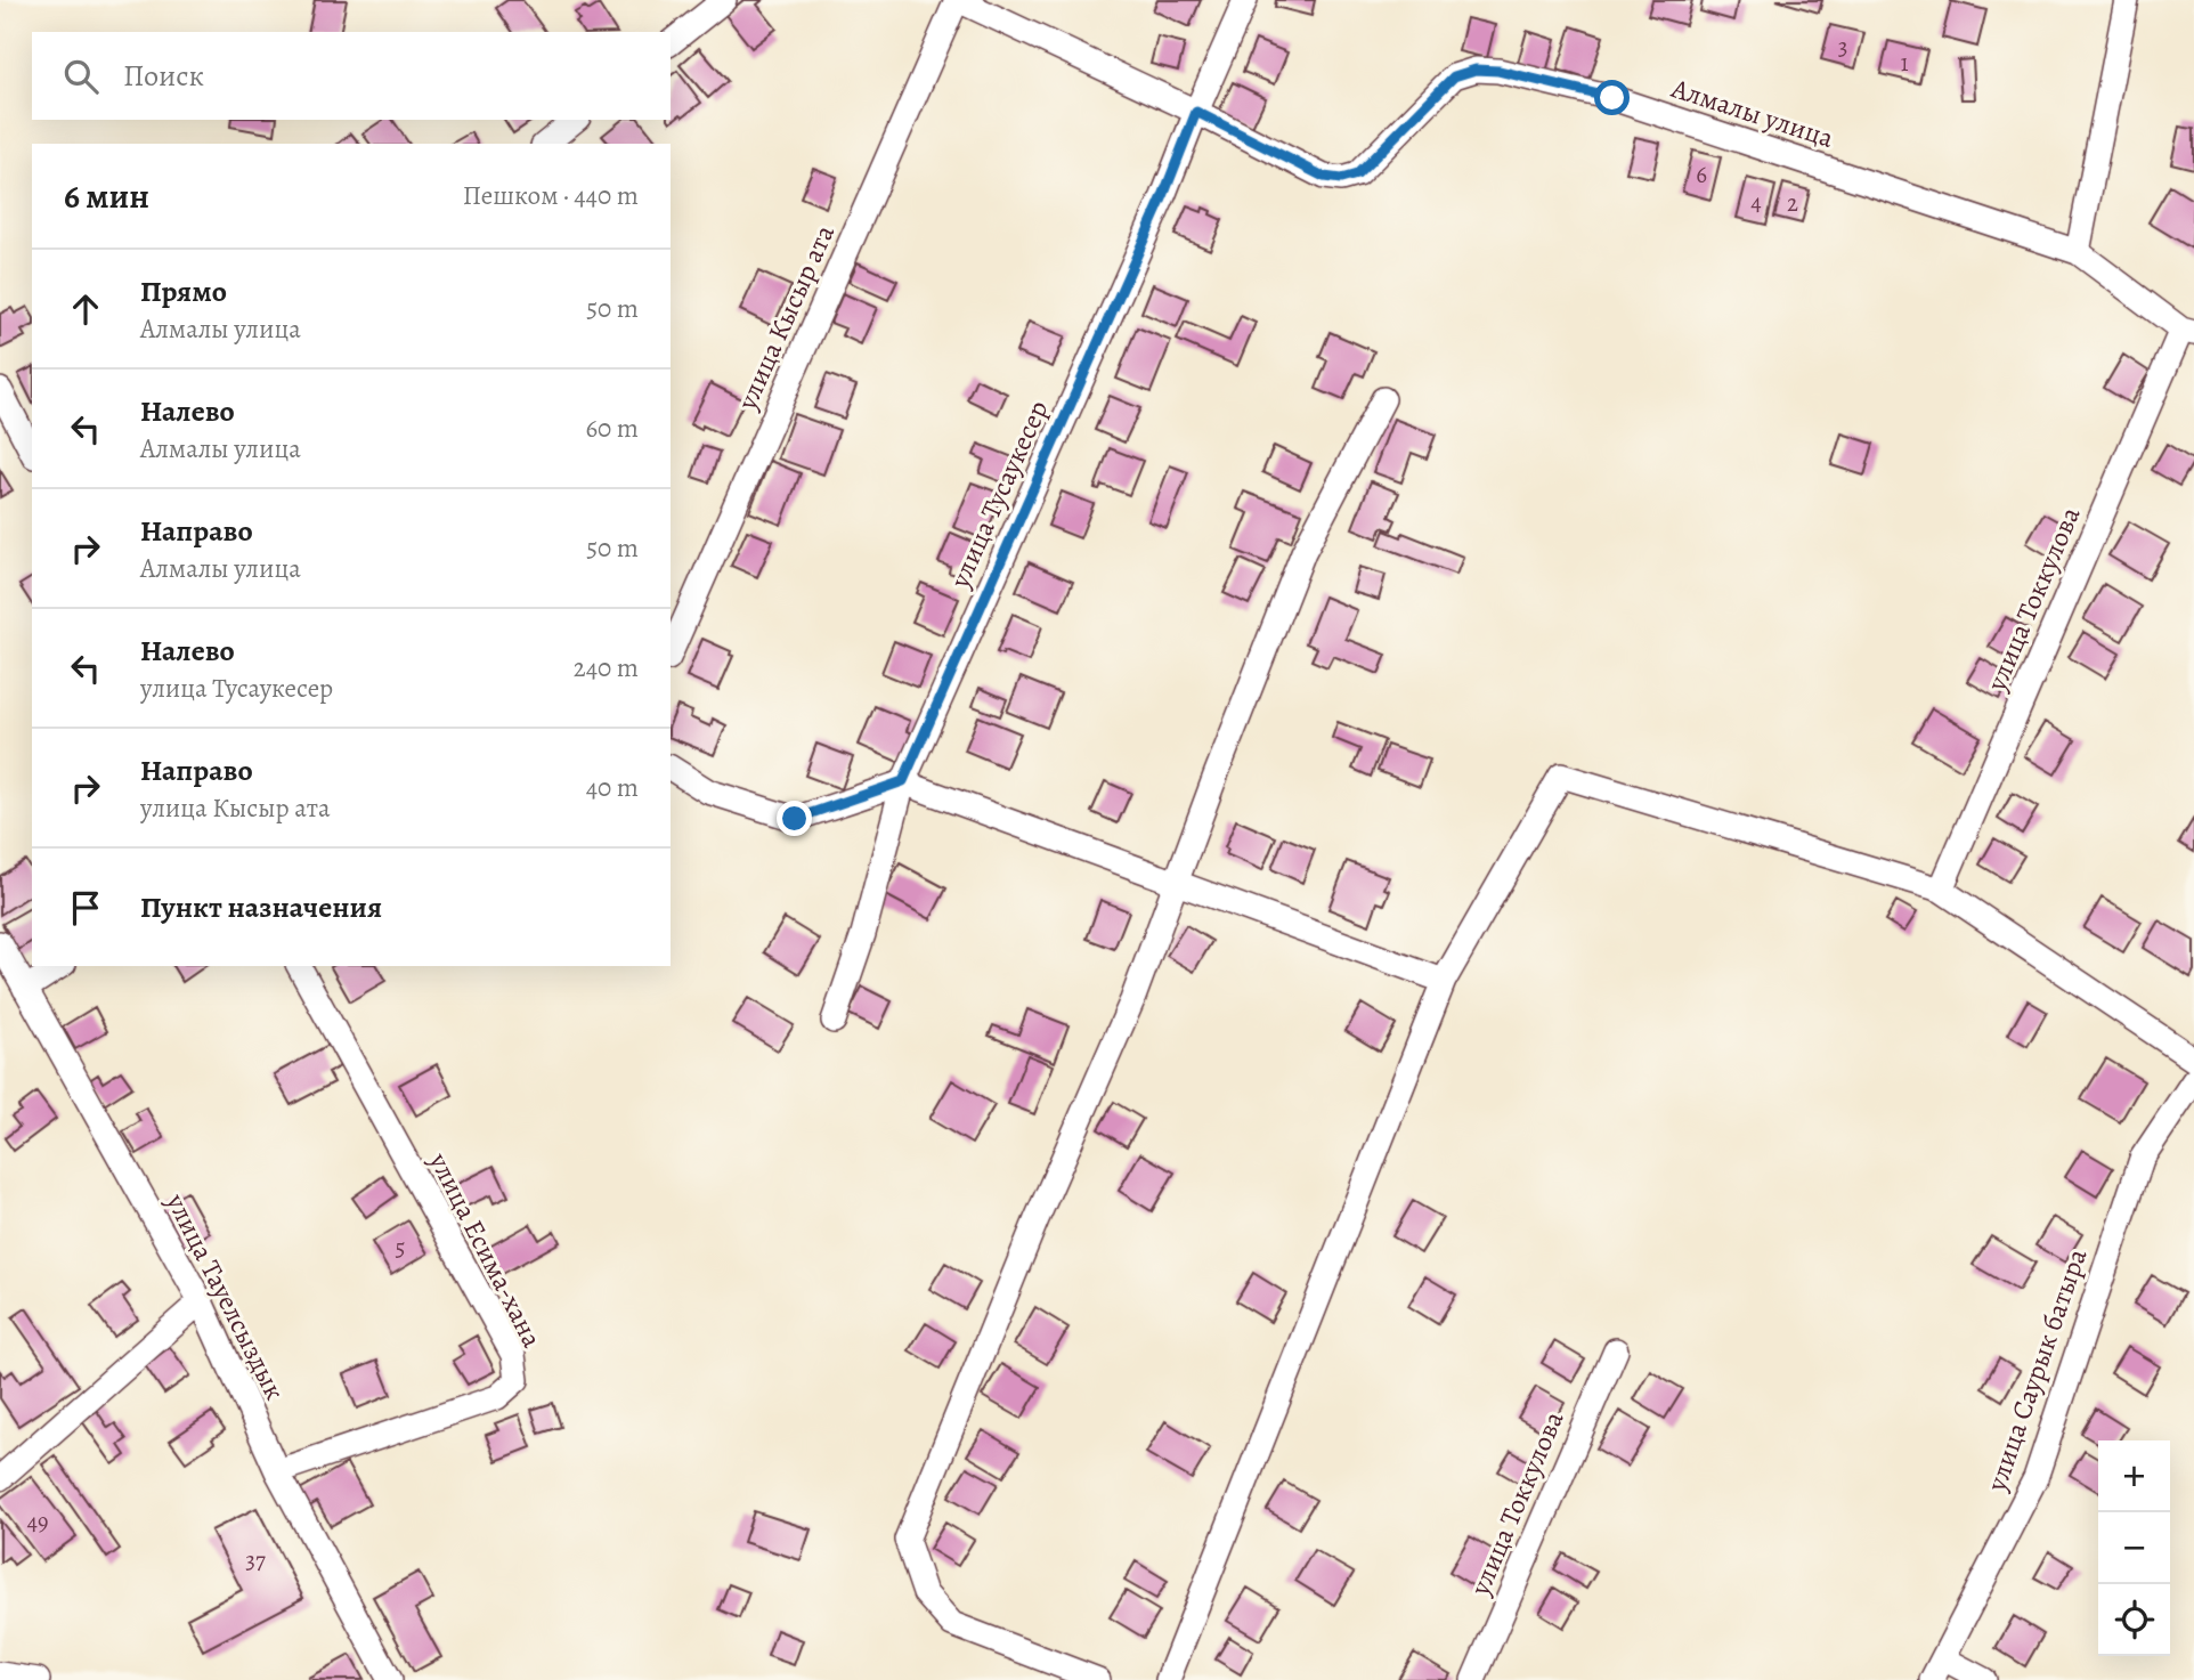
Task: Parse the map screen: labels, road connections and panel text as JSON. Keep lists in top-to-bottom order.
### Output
{
  "streets": {
    "street": [
      "Алмалы улица",
      "улица Кысыр ата",
      "улица Тусаукесер",
      "улица Токкулова",
      "улица Есима-хана",
      "улица Тауелсыздык",
      "улица Саурык батыра"
    ]
  },
  "crossings": [
    ["Алмалы улица", "улица Кысыр ата"],
    ["Алмалы улица", "улица Тусаукесер"],
    ["Алмалы улица", "улица Токкулова"],
    ["улица Есима-хана", "улица Тауелсыздык"]
  ],
  "house_numbers": [
    "3",
    "1",
    "6",
    "4",
    "2",
    "5",
    "49",
    "37"
  ],
  "page": {
    "search": "Поиск",
    "heading": ["6 мин", "Пешком · 440 m"],
    "list": [
      ["Прямо", "Алмалы улица", "50 m"],
      ["Налево", "Алмалы улица", "60 m"],
      ["Направо", "Алмалы улица", "50 m"],
      ["Налево", "улица Тусаукесер", "240 m"],
      ["Направо", "улица Кысыр ата", "40 m"],
      "Пункт назначения"
    ],
    "map_buttons": ["+", "−"]
  }
}
